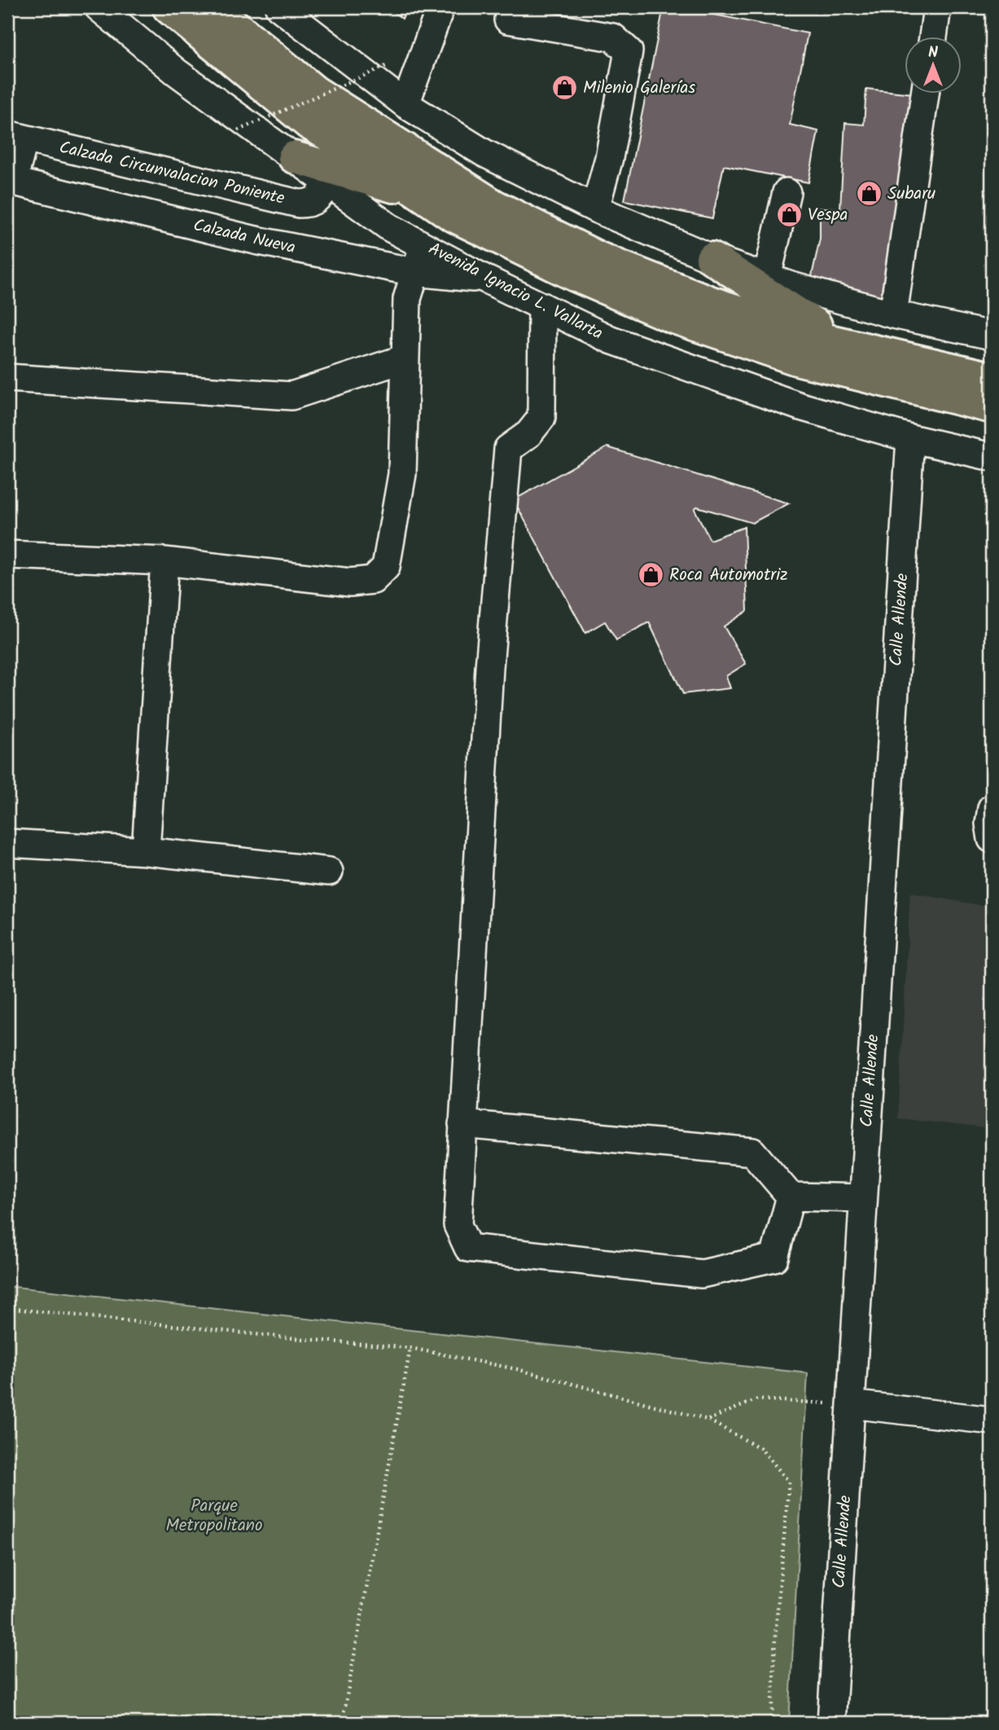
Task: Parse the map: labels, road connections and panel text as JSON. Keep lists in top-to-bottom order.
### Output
{
  "streets": {
    "street": [
      "Calzada Circunvalacion Poniente",
      "Calzada Nueva",
      "Avenida Ignacio L. Vallarta",
      "Calle Allende"
    ]
  },
  "crossings": [
    ["Calzada Circunvalacion Poniente", "Avenida Ignacio L. Vallarta"],
    ["Calzada Nueva", "Avenida Ignacio L. Vallarta"],
    ["Avenida Ignacio L. Vallarta", "Calle Allende"]
  ],
  "parks": ["Parque Metropolitano"],
  "places": {
    "shop": [
      "Milenio Galerías",
      "Subaru",
      "Vespa",
      "Roca Automotriz"
    ]
  },
  "north": "top"
}
